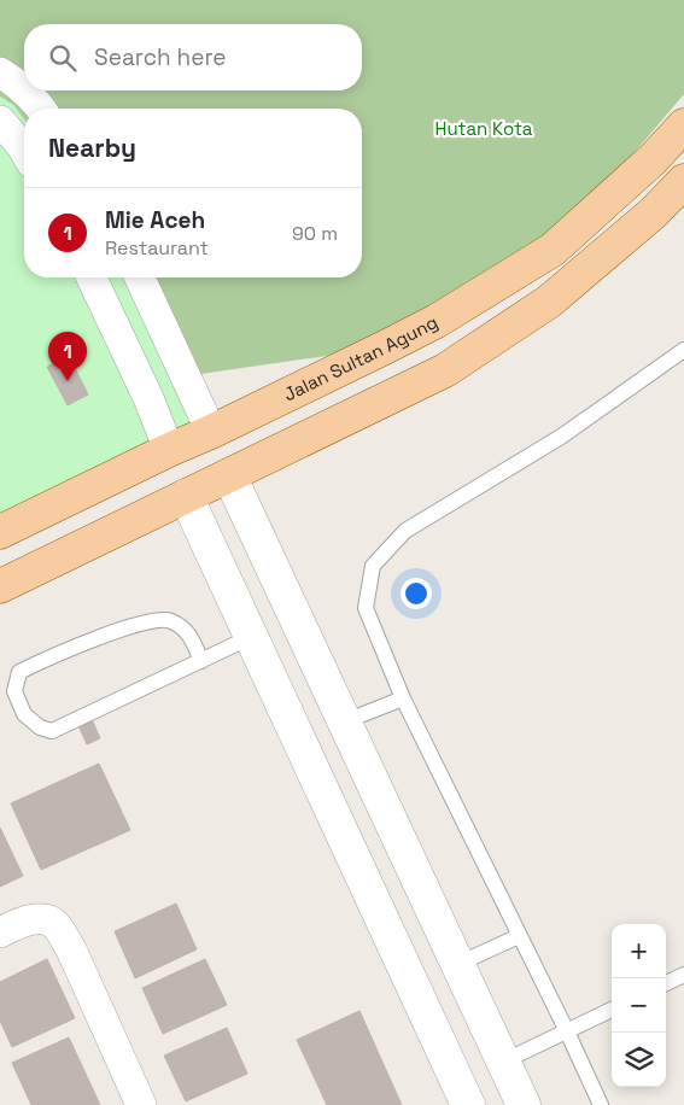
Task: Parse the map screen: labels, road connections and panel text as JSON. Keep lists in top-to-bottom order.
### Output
{
  "streets": {
    "main road": ["Jalan Sultan Agung"]
  },
  "parks": ["Hutan Kota"],
  "page": {
    "search": "Search here",
    "heading": "Nearby",
    "list": [
      {
        "mark": "1",
        "name": "Mie Aceh",
        "note": "Restaurant",
        "value": "90 m"
      }
    ],
    "pins": "1",
    "map_buttons": ["+", "−"]
  }
}
